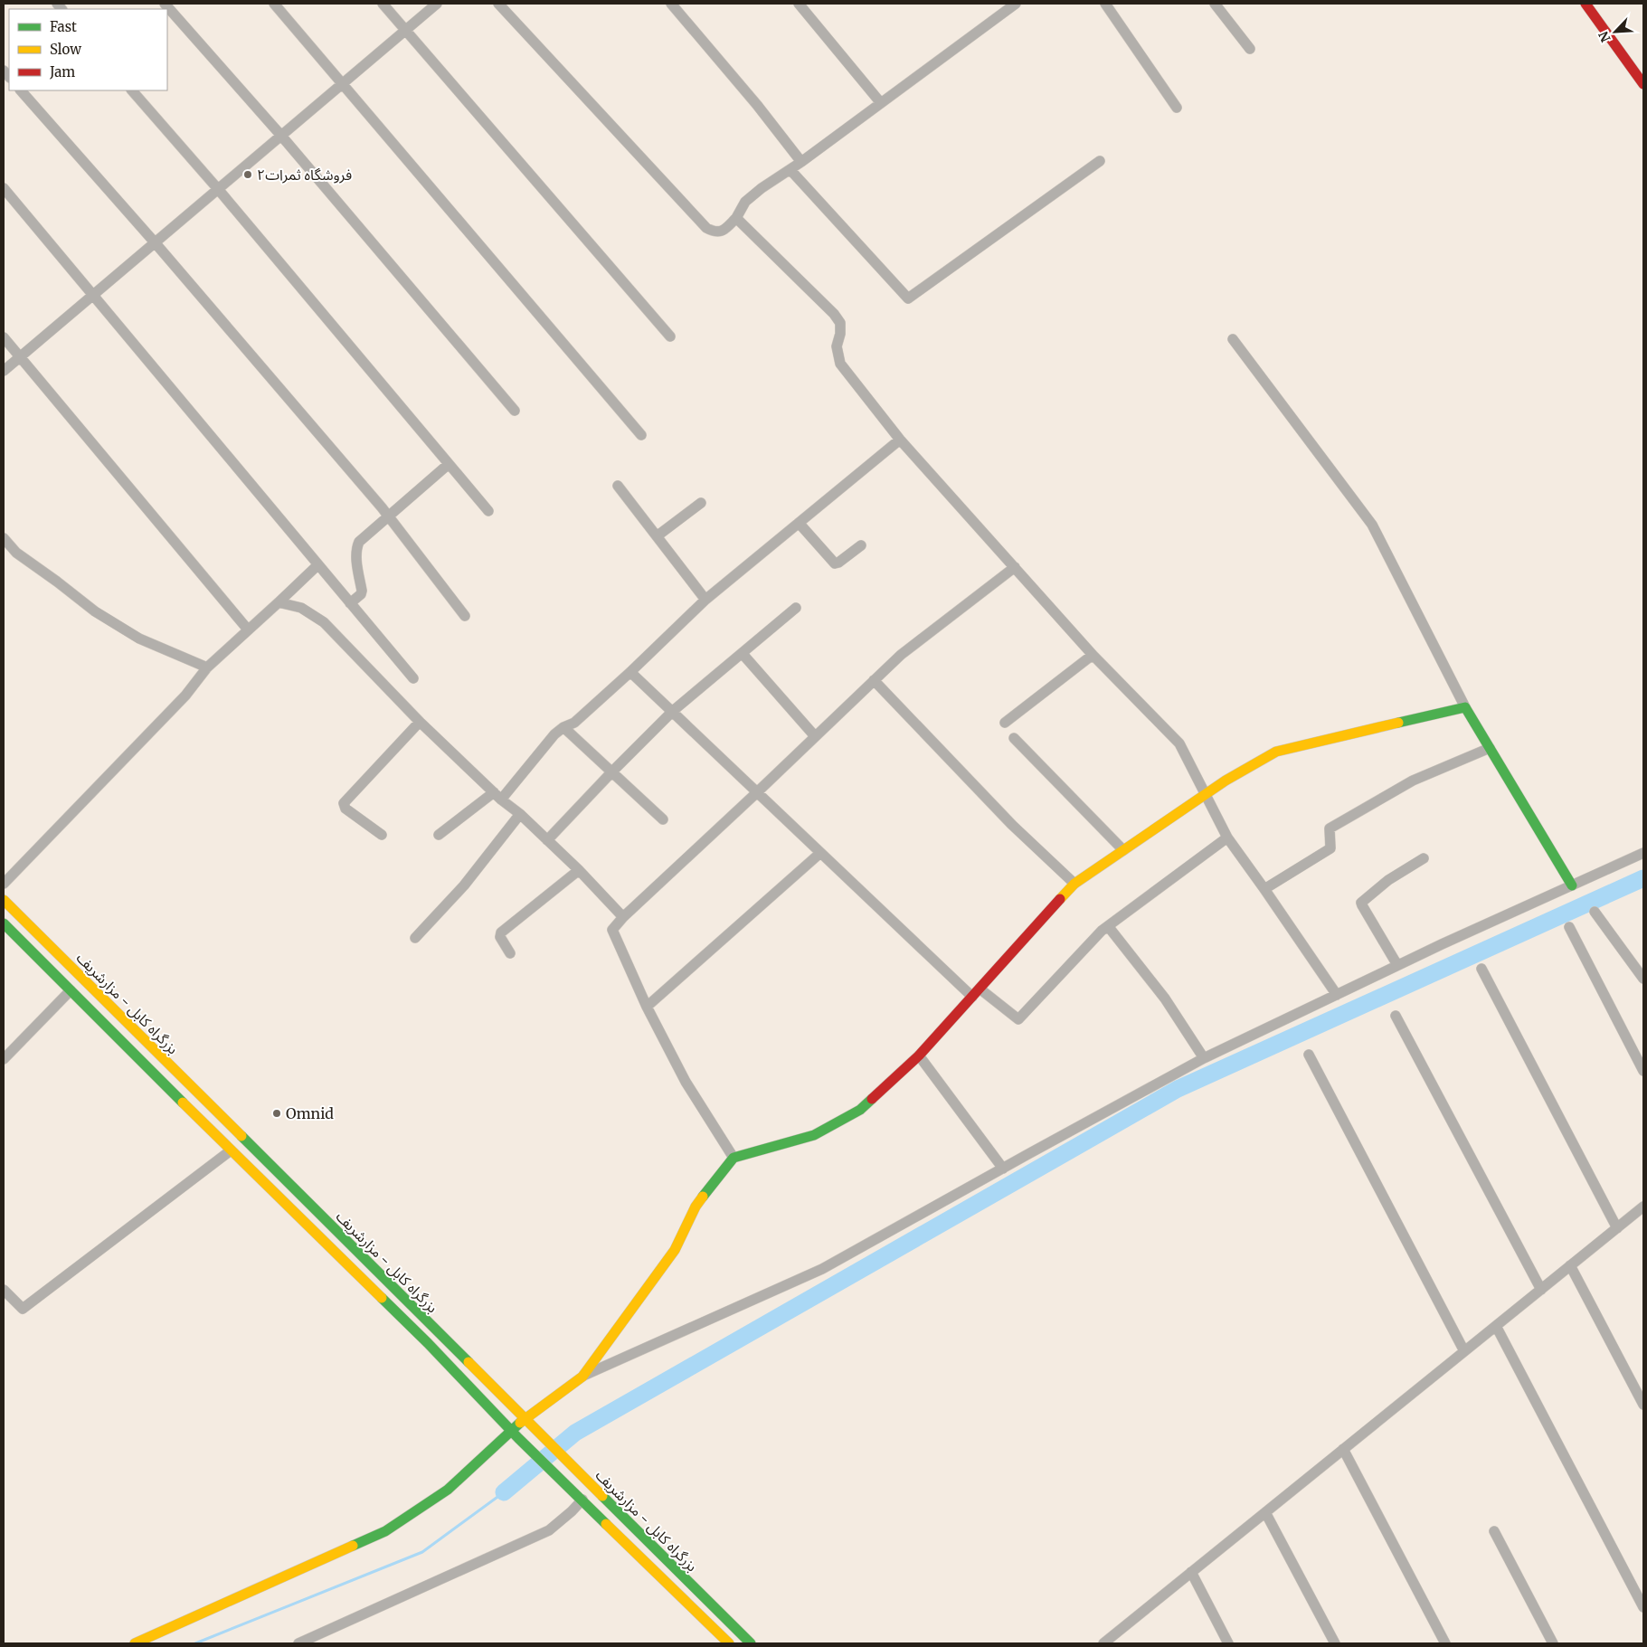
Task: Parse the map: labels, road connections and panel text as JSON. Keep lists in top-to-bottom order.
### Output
{
  "streets": {
    "main road": ["بزرگراه کابل - مزارشریف"]
  },
  "places": ["فروشگاه ثمرات٢", "Omnid"],
  "legend": ["Fast", "Slow", "Jam"],
  "north": "bottom left"
}
